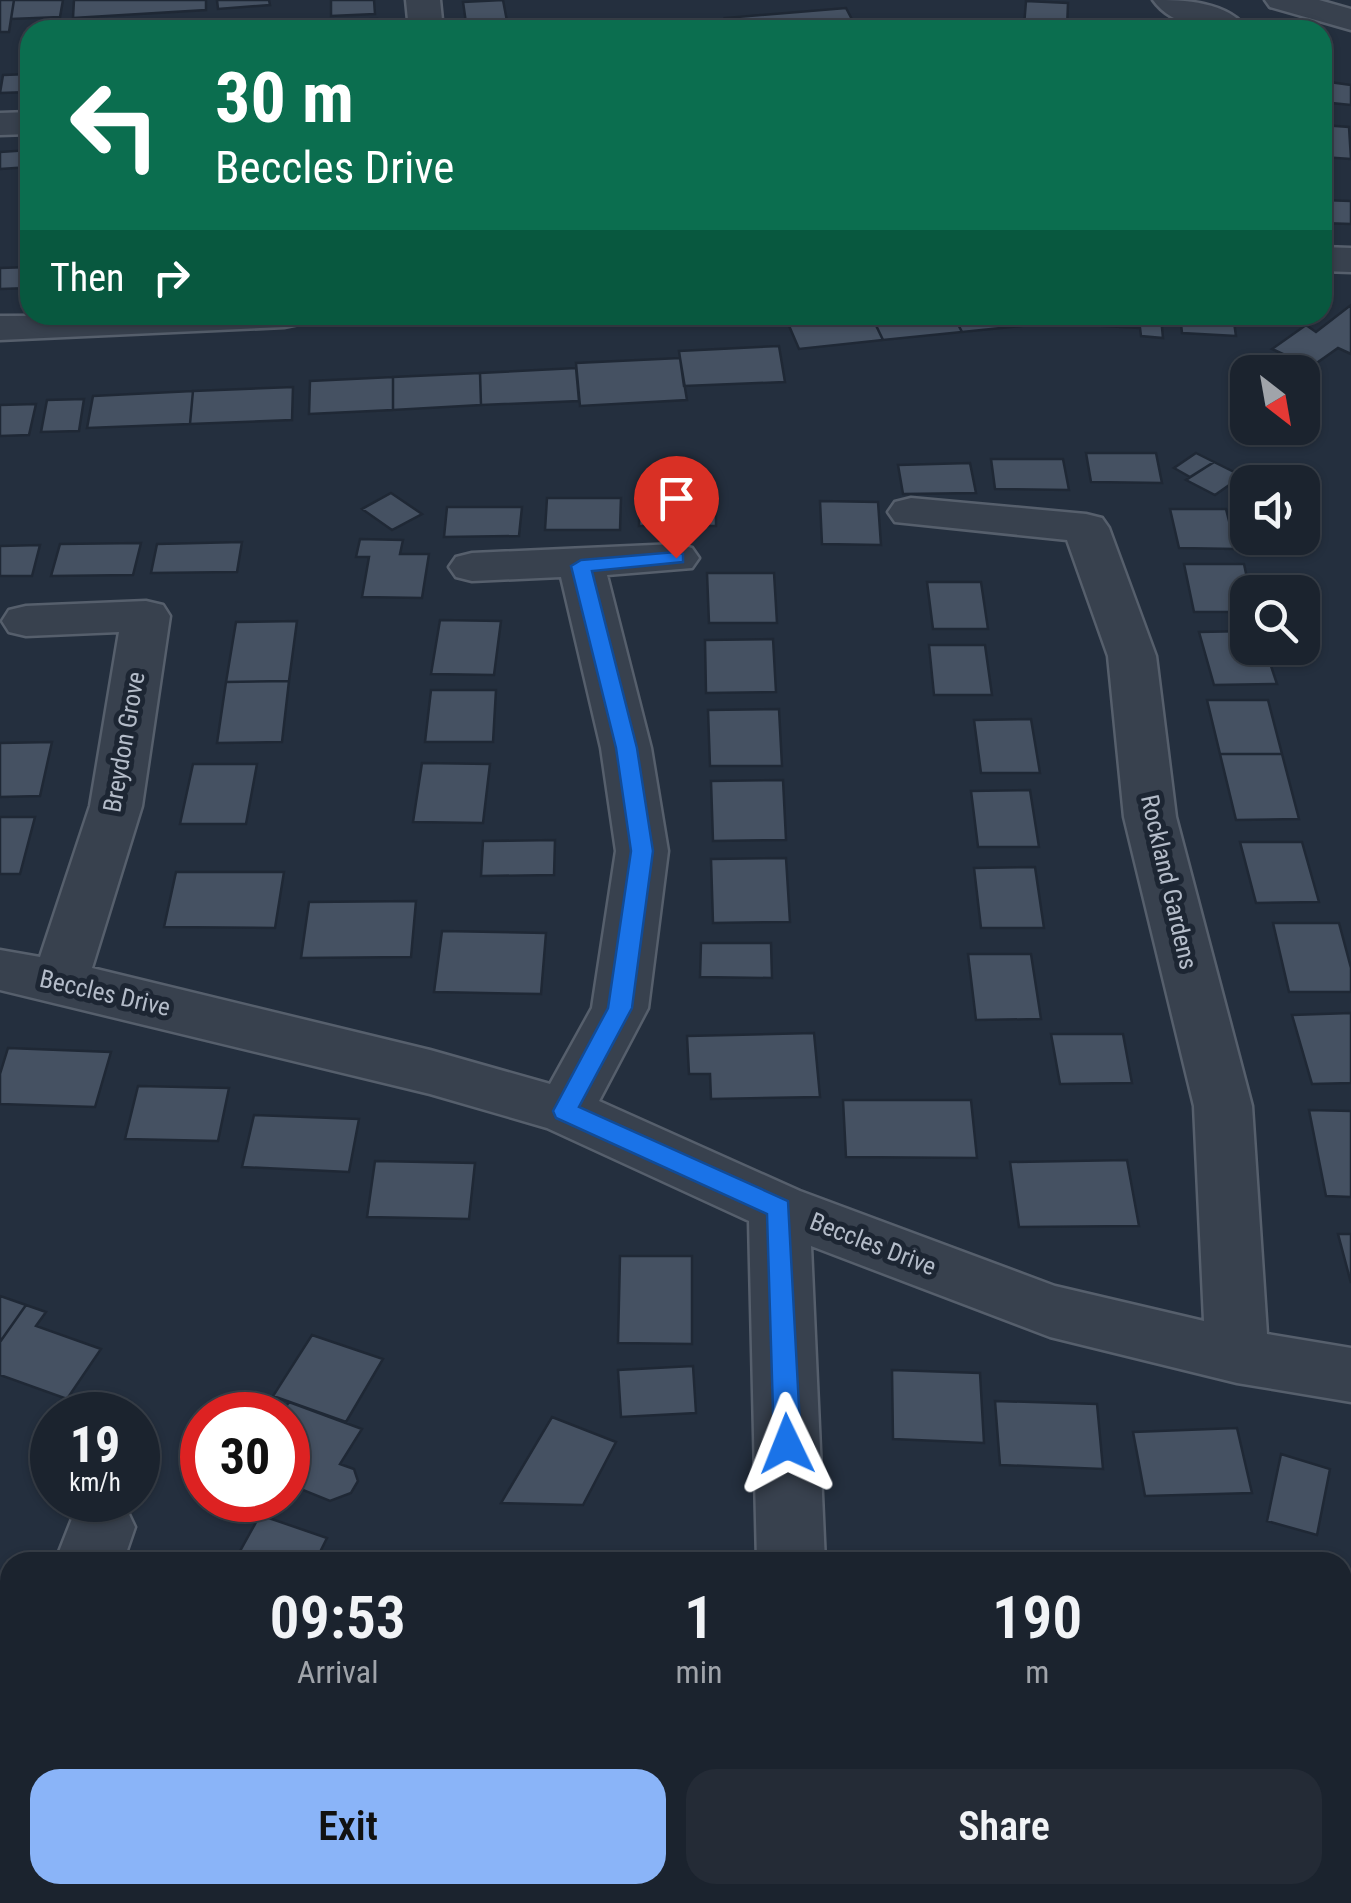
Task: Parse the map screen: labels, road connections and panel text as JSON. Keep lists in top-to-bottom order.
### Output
{
  "streets": {
    "street": ["Breydon Grove", "Rockland Gardens", "Beccles Drive"]
  },
  "crossings": [
    ["Breydon Grove", "Beccles Drive"],
    ["Rockland Gardens", "Beccles Drive"]
  ],
  "north": "bottom right",
  "page": {
    "turn": ["30 m", "Beccles Drive"],
    "then": "Then",
    "speed": "19 km/h",
    "limit": "30",
    "eta": [
      "09:53",
      "Arrival",
      "1",
      "min",
      "190",
      "m"
    ],
    "buttons": ["Exit", "Share"]
  }
}
